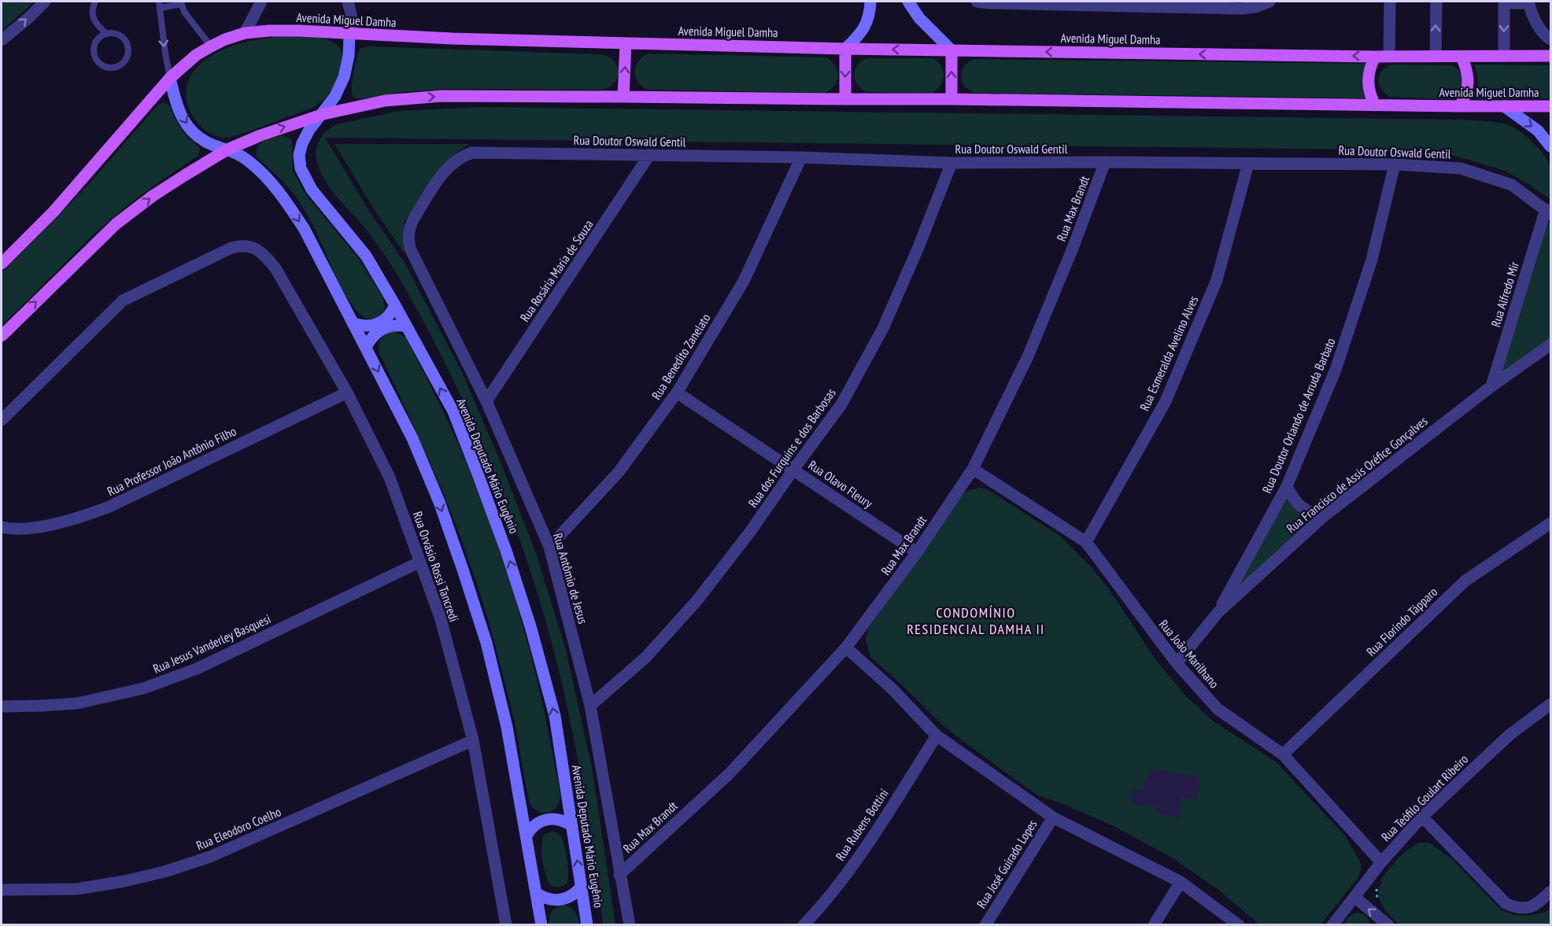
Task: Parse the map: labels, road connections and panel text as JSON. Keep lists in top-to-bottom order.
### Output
{
  "streets": {
    "main road": ["Avenida Miguel Damha"],
    "street": [
      "Rua Doutor Oswald Gentil",
      "Rua Max Brandt",
      "Rua Rosária Maria de Souza",
      "Rua Alfredo Mir",
      "Rua Esmeralda Avelino Alves",
      "Rua Benedito Zanelato",
      "Rua Doutor Orlando de Arruda Barbato",
      "Rua dos Furquins e dos Barbosas",
      "Rua Professor João Antônio Filho",
      "Avenida Deputado Mário Eugênio",
      "Rua Francisco de Assis Oréfice Gonçalves",
      "Rua Olavo Fleury",
      "Rua Orvásio Rossi Tancredi",
      "Rua Antômio de Jesus",
      "Rua Florindo Tápparo",
      "Rua Jesus Vanderley Basquesi",
      "Rua João Marilhano",
      "Rua Teófilo Goulart Ribeiro",
      "Rua Rubens Bottini",
      "Rua Eleodoro Coelho",
      "Rua José Guirado Lopes"
    ]
  },
  "crossings": [
    ["Avenida Miguel Damha", "Avenida Deputado Mário Eugênio"],
    ["Rua Doutor Oswald Gentil", "Rua Max Brandt"],
    ["Rua Doutor Oswald Gentil", "Rua Rosária Maria de Souza"],
    ["Rua Doutor Oswald Gentil", "Rua Alfredo Mir"],
    ["Rua Doutor Oswald Gentil", "Rua Esmeralda Avelino Alves"],
    ["Rua Doutor Oswald Gentil", "Rua Benedito Zanelato"],
    ["Rua Doutor Oswald Gentil", "Rua Doutor Orlando de Arruda Barbato"],
    ["Rua Doutor Oswald Gentil", "Rua dos Furquins e dos Barbosas"],
    ["Rua Doutor Oswald Gentil", "Rua Antômio de Jesus"],
    ["Rua Max Brandt", "Rua Olavo Fleury"],
    ["Rua Max Brandt", "Rua Antômio de Jesus"],
    ["Rua Max Brandt", "Rua João Marilhano"],
    ["Rua Rosária Maria de Souza", "Rua Antômio de Jesus"],
    ["Rua Alfredo Mir", "Rua Francisco de Assis Oréfice Gonçalves"],
    ["Rua Esmeralda Avelino Alves", "Rua João Marilhano"],
    ["Rua Benedito Zanelato", "Rua Olavo Fleury"],
    ["Rua Benedito Zanelato", "Rua Antômio de Jesus"],
    ["Rua Doutor Orlando de Arruda Barbato", "Rua Francisco de Assis Oréfice Gonçalves"],
    ["Rua dos Furquins e dos Barbosas", "Rua Olavo Fleury"],
    ["Rua dos Furquins e dos Barbosas", "Rua Antômio de Jesus"],
    ["Rua Professor João Antônio Filho", "Rua Orvásio Rossi Tancredi"],
    ["Rua Francisco de Assis Oréfice Gonçalves", "Rua João Marilhano"],
    ["Rua Orvásio Rossi Tancredi", "Rua Jesus Vanderley Basquesi"],
    ["Rua Orvásio Rossi Tancredi", "Rua Eleodoro Coelho"],
    ["Rua Florindo Tápparo", "Rua João Marilhano"],
    ["Rua João Marilhano", "Rua Teófilo Goulart Ribeiro"]
  ],
  "districts": ["CONDOMÍNIO RESIDENCIAL DAMHA II"]
}
